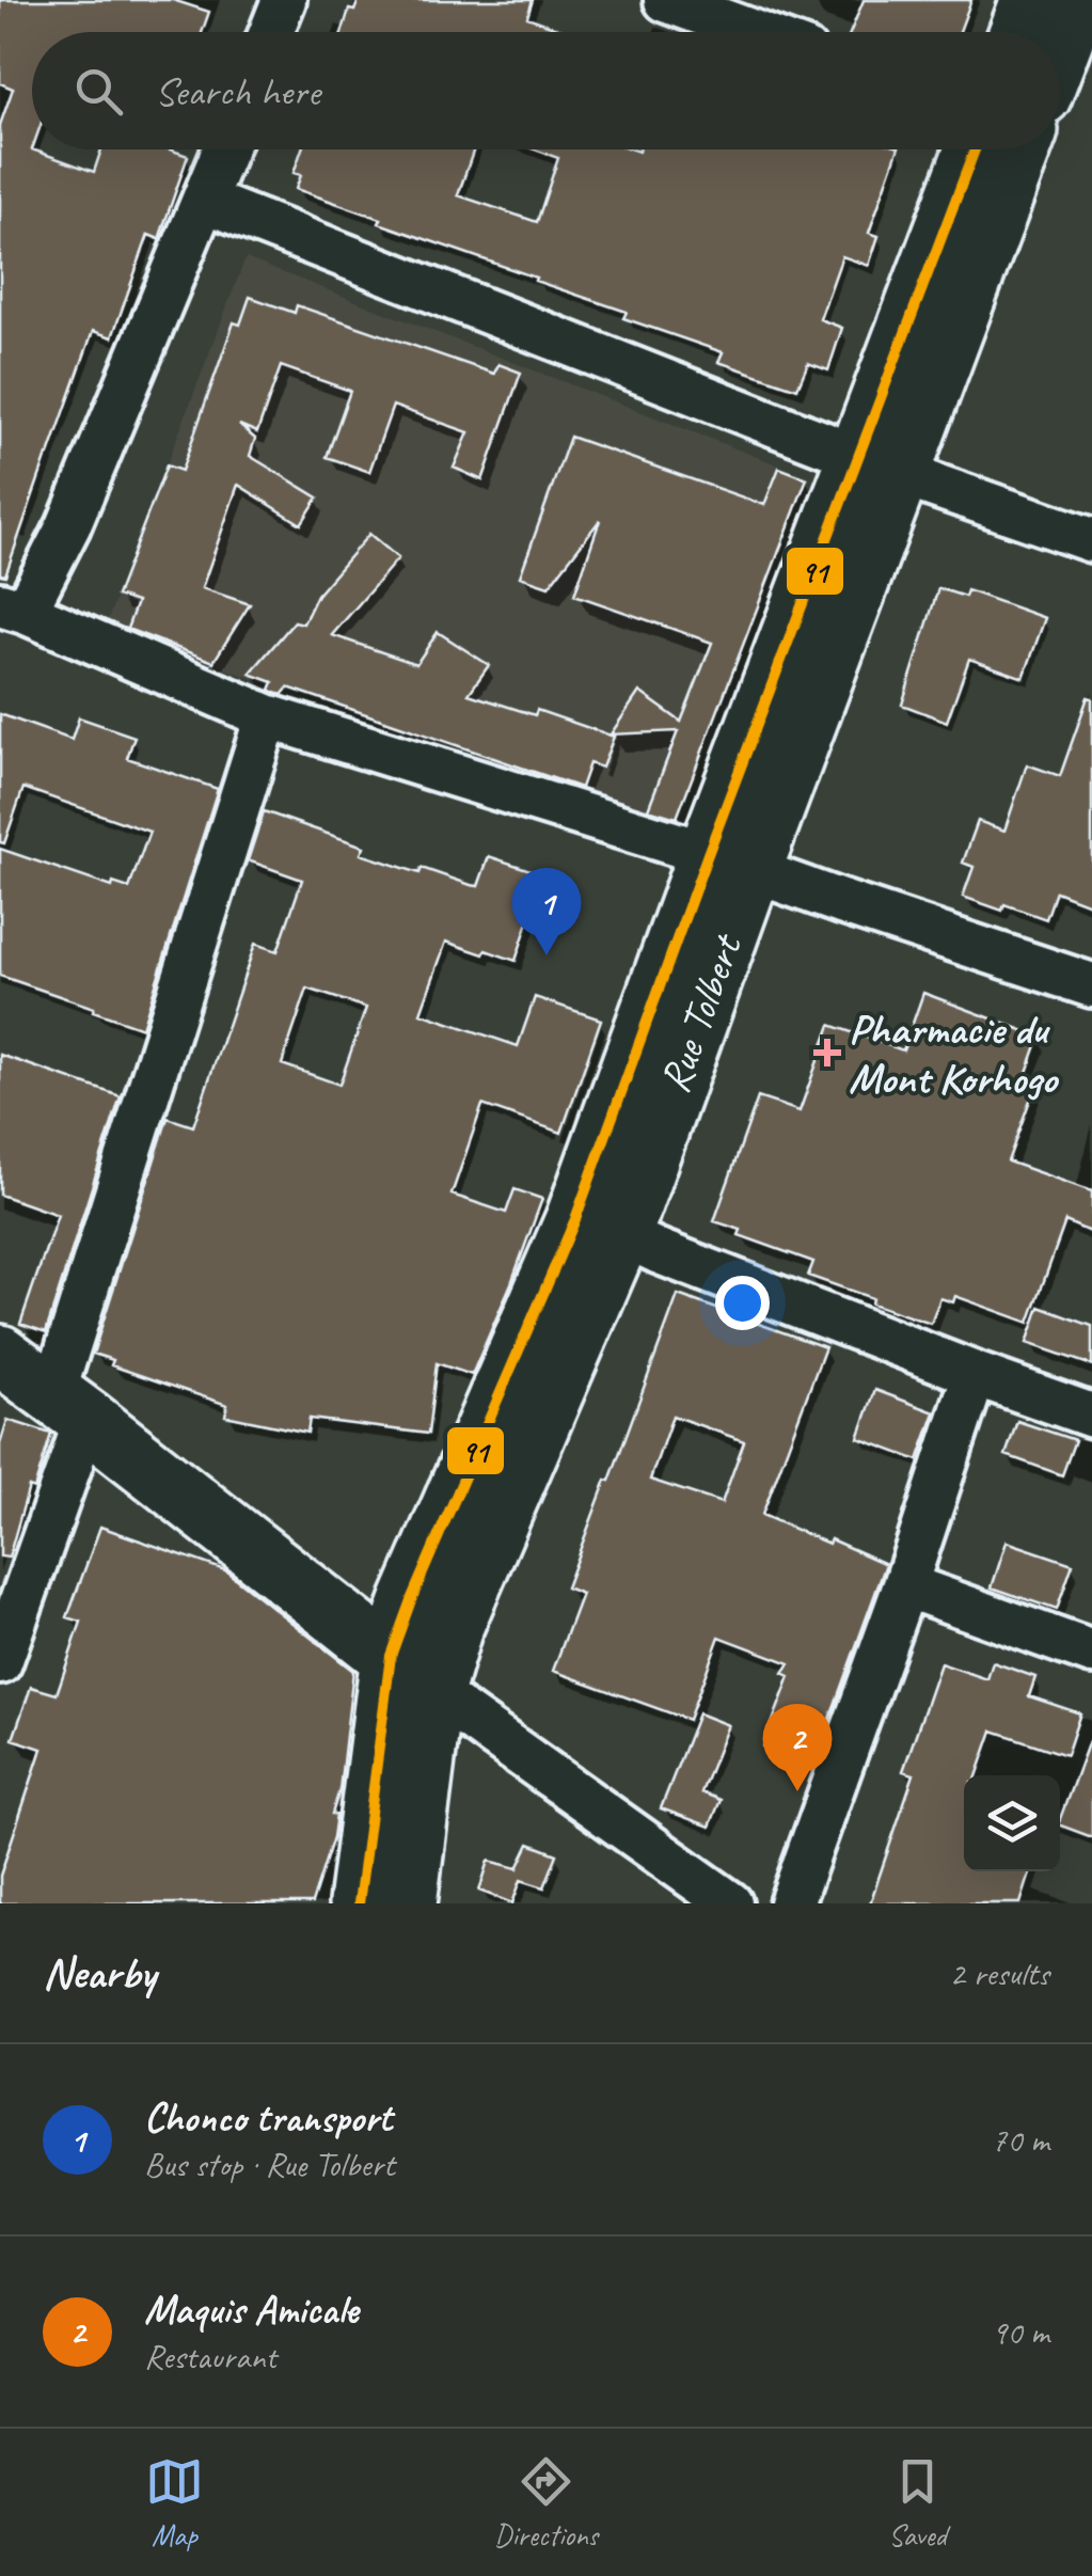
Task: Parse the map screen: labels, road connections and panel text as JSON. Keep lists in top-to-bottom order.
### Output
{
  "streets": {
    "street": ["Rue Tolbert"]
  },
  "places": {
    "health": ["Pharmacie du Mont Korhogo"]
  },
  "lines": ["transit line 91"],
  "page": {
    "search": "Search here",
    "pins": ["1", "2"],
    "heading": ["Nearby", "2 results"],
    "list": [
      {
        "mark": "1",
        "name": "Chonco transport",
        "note": "Bus stop · Rue Tolbert",
        "value": "70 m"
      },
      {
        "mark": "2",
        "name": "Maquis Amicale",
        "note": "Restaurant",
        "value": "90 m"
      }
    ],
    "nav": ["Map", "Directions", "Saved"]
  }
}
